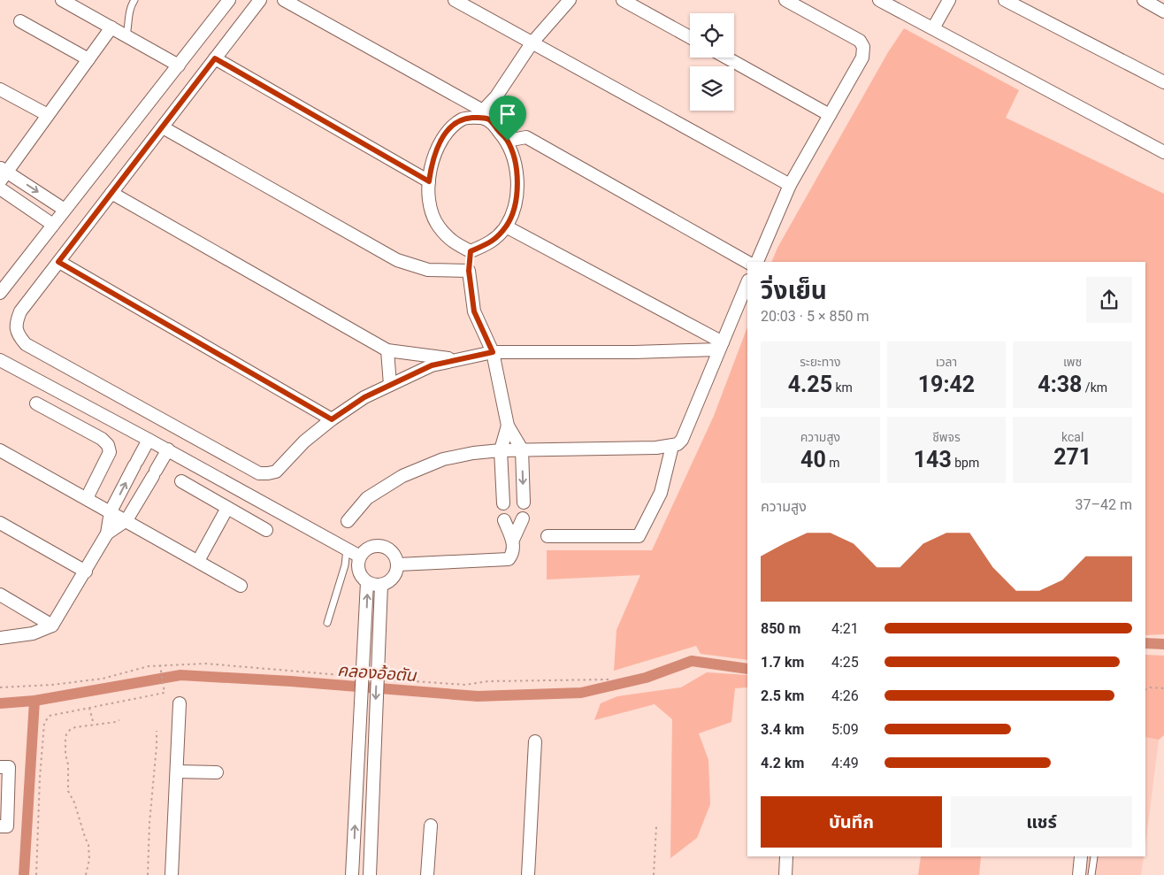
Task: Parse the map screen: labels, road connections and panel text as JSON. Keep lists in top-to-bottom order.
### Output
{
  "water": ["คลองอ้อตัน"],
  "page": {
    "heading": ["วิ่งเย็น", "20:03 · 5 × 850 m"],
    "stats": [
      ["ระยะทาง", "4.25 km"],
      ["เวลา", "19:42"],
      ["เพซ", "4:38 /km"],
      ["ความสูง", "40 m"],
      ["ชีพจร", "143 bpm"],
      ["kcal", "271"]
    ],
    "chart": ["ความสูง", "37–42 m"],
    "list": [
      {
        "name": "850 m",
        "note": "4:21"
      },
      {
        "name": "1.7 km",
        "note": "4:25"
      },
      {
        "name": "2.5 km",
        "note": "4:26"
      },
      {
        "name": "3.4 km",
        "note": "5:09"
      },
      {
        "name": "4.2 km",
        "note": "4:49"
      }
    ],
    "buttons": ["บันทึก", "แชร์"]
  }
}
